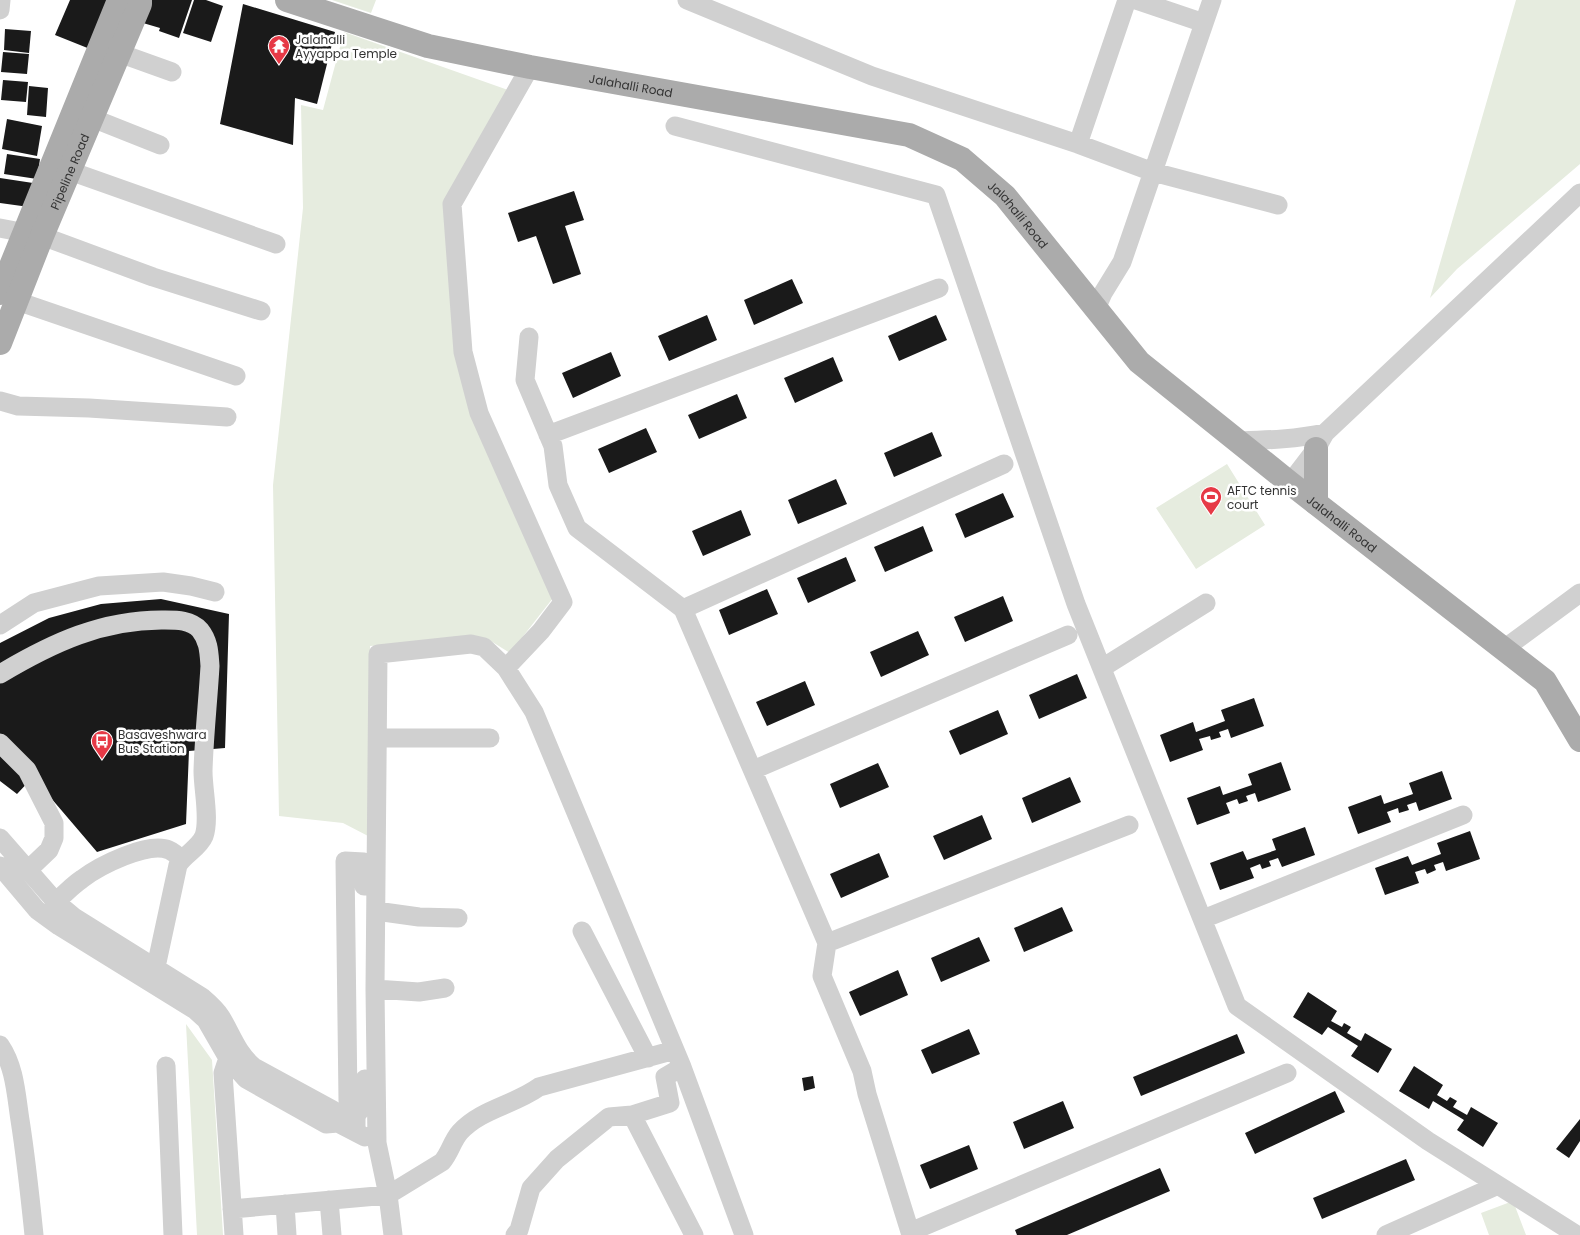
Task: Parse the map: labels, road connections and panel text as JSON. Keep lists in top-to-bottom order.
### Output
{
  "streets": {
    "main road": ["Jalahalli Road", "Pipeline Road"]
  },
  "places": {
    "temple": ["Jalahalli Ayyappa Temple"],
    "sports": ["AFTC tennis court"],
    "bus stop": ["Basaveshwara Bus Station"]
  }
}
